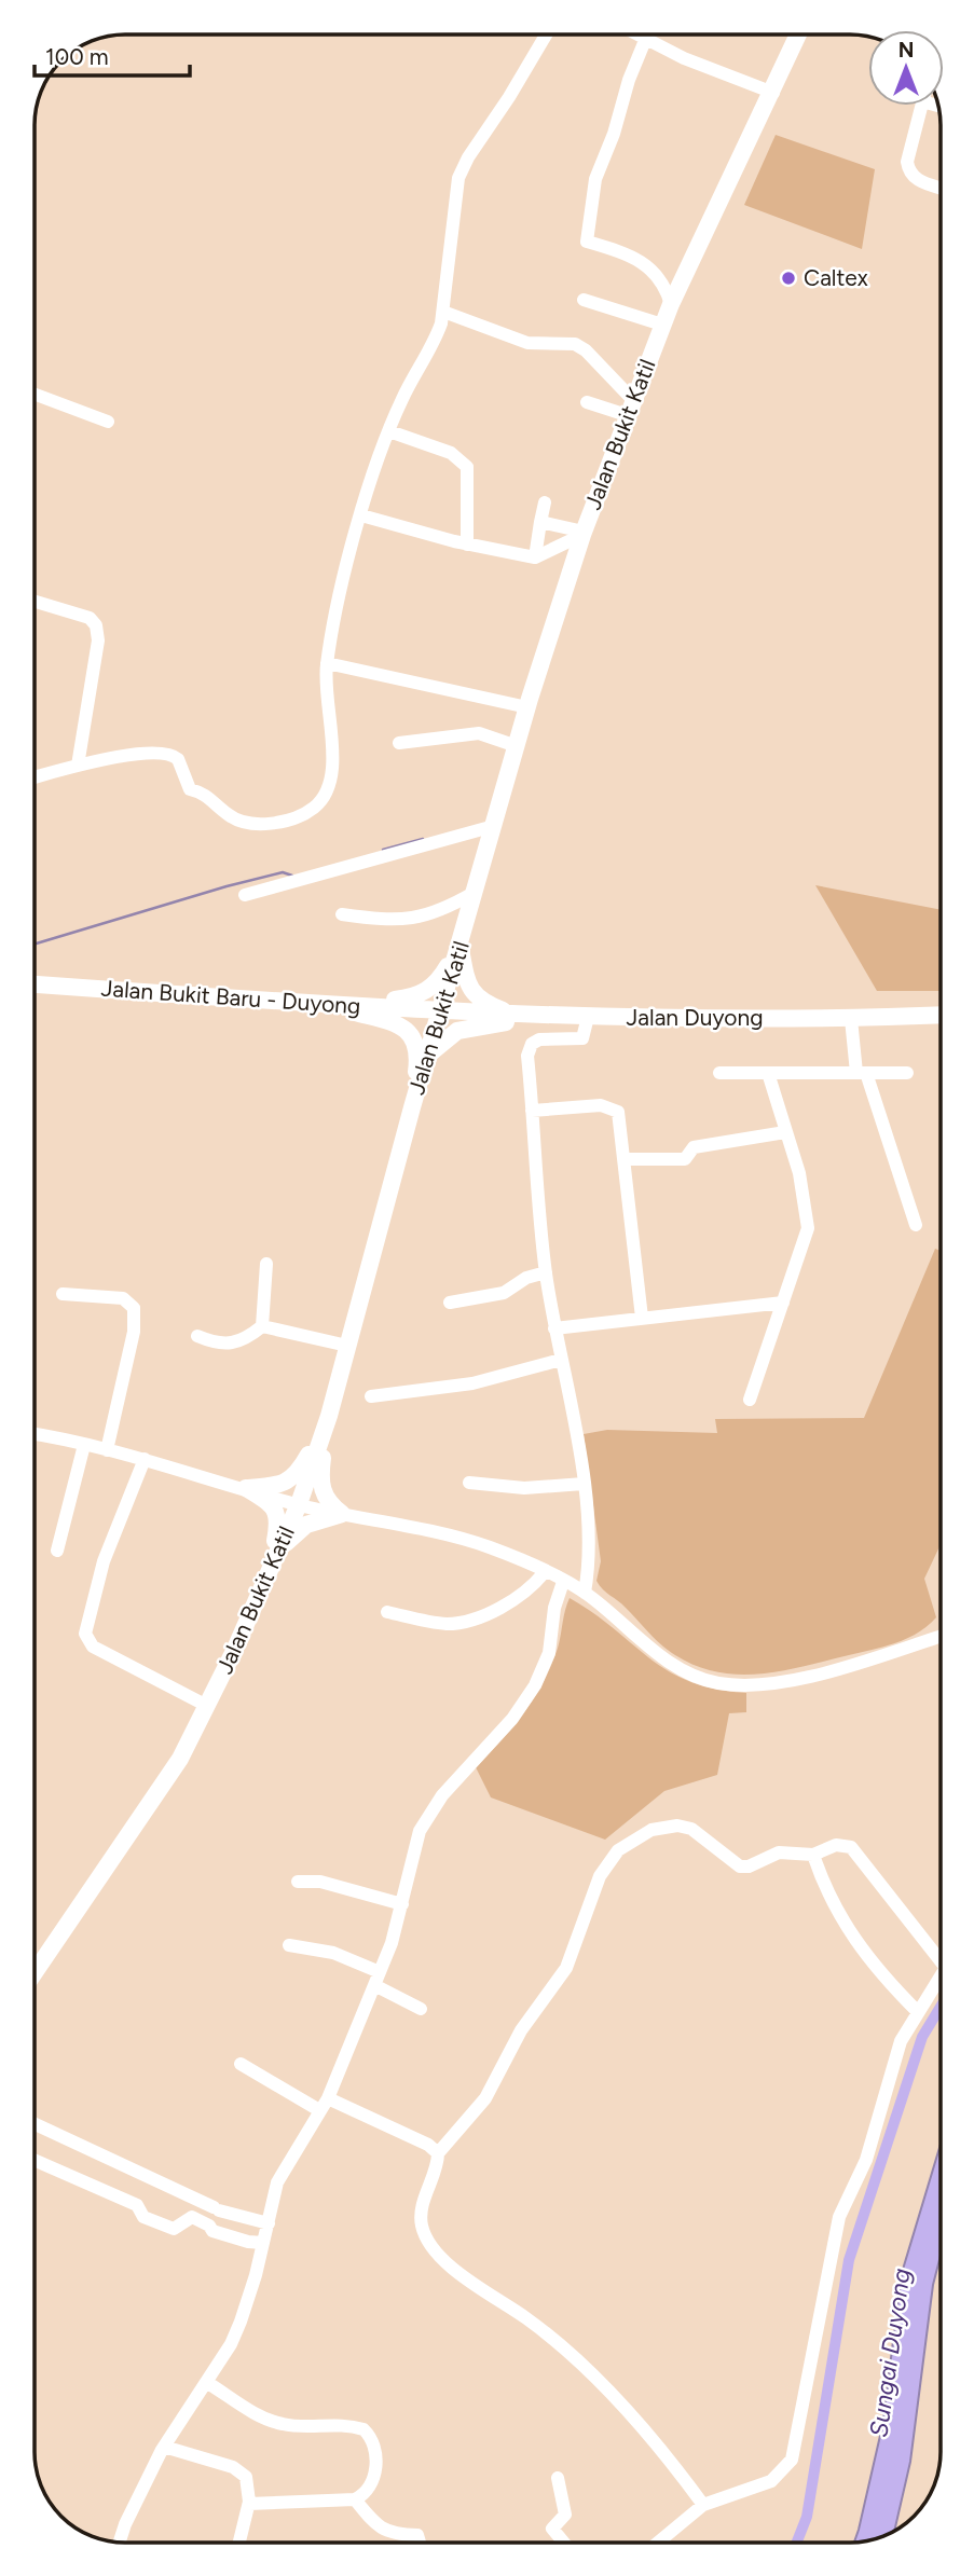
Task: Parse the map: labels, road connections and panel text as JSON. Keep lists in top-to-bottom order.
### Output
{
  "streets": {
    "main road": ["Jalan Bukit Katil", "Jalan Bukit Baru - Duyong", "Jalan Duyong"]
  },
  "crossings": [
    ["Jalan Bukit Katil", "Jalan Bukit Baru - Duyong"],
    ["Jalan Bukit Katil", "Jalan Duyong"],
    ["Jalan Bukit Baru - Duyong", "Jalan Duyong"]
  ],
  "water": ["Sungai Duyong"],
  "places": ["Caltex"],
  "scale_bar": "100 m",
  "north": "top"
}
